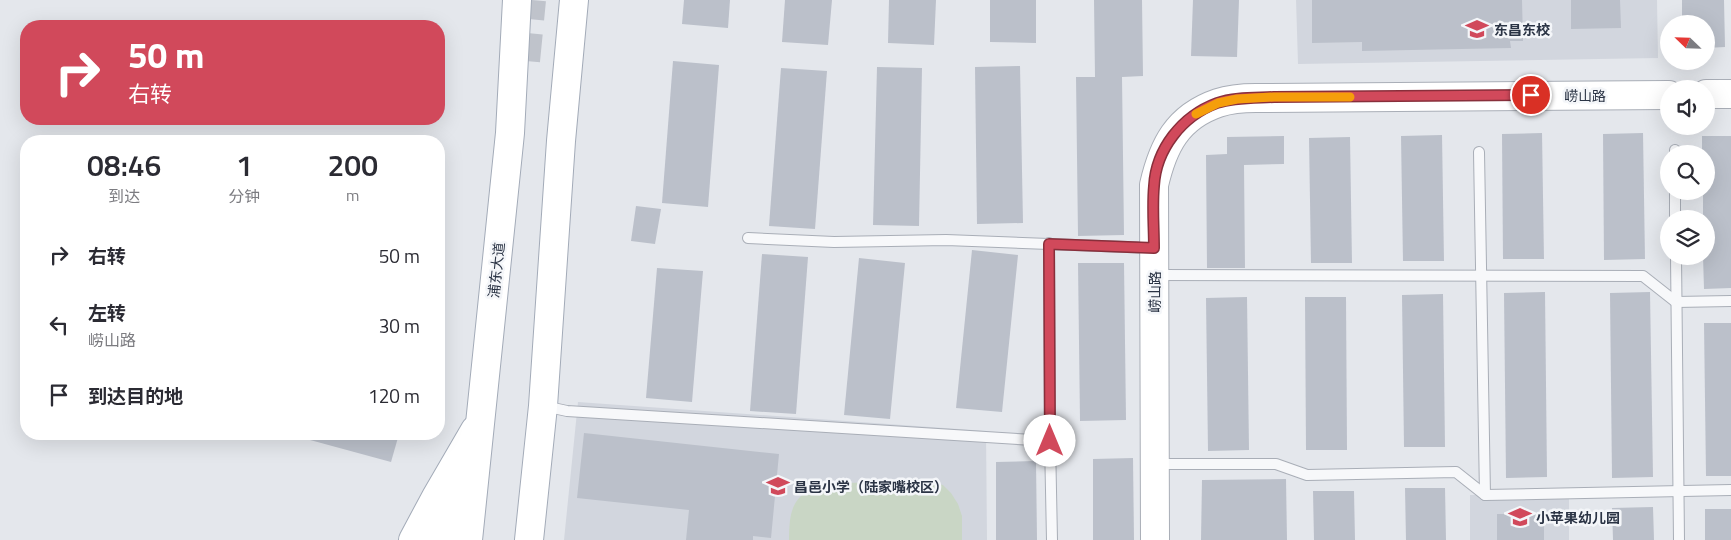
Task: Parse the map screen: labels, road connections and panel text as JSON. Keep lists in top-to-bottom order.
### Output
{
  "streets": {
    "main road": ["崂山路", "浦东大道"]
  },
  "places": {
    "school or university": ["东昌东校", "昌邑小学（陆家嘴校区）", "小苹果幼儿园"]
  },
  "north": "top left",
  "page": {
    "turn": ["50 m", "右转"],
    "eta": [
      "08:46",
      "到达",
      "1",
      "分钟",
      "200",
      "m"
    ],
    "list": [
      {
        "name": "右转",
        "value": "50 m"
      },
      {
        "name": "左转",
        "note": "崂山路",
        "value": "30 m"
      },
      {
        "name": "到达目的地",
        "value": "120 m"
      }
    ]
  }
}
